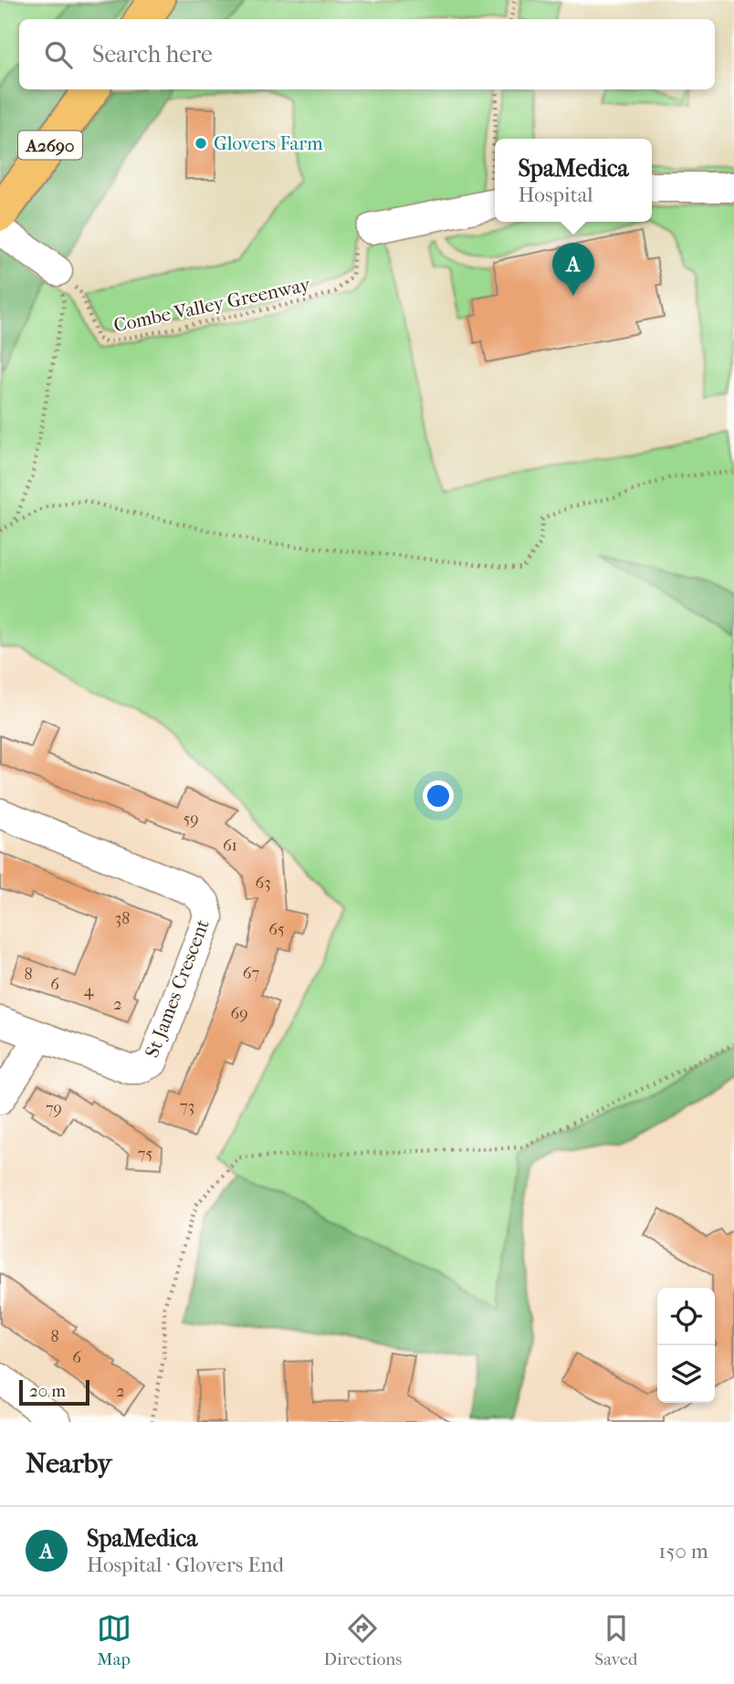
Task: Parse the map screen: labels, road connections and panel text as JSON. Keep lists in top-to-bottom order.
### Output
{
  "streets": {
    "main road": ["A2690"],
    "street": ["St James Crescent"],
    "path": ["Combe Valley Greenway"]
  },
  "places": ["Glovers Farm"],
  "house_numbers": [
    "59",
    "61",
    "63",
    "38",
    "65",
    "67",
    "8",
    "6",
    "4",
    "2",
    "69",
    "73",
    "79",
    "75",
    "8",
    "6",
    "2"
  ],
  "scale_bar": "20 m",
  "page": {
    "search": "Search here",
    "popup": ["SpaMedica", "Hospital"],
    "pins": "A",
    "scale": "20 m",
    "heading": "Nearby",
    "list": [
      {
        "mark": "A",
        "name": "SpaMedica",
        "note": "Hospital · Glovers End",
        "value": "150 m"
      }
    ],
    "nav": ["Map", "Directions", "Saved"]
  }
}
